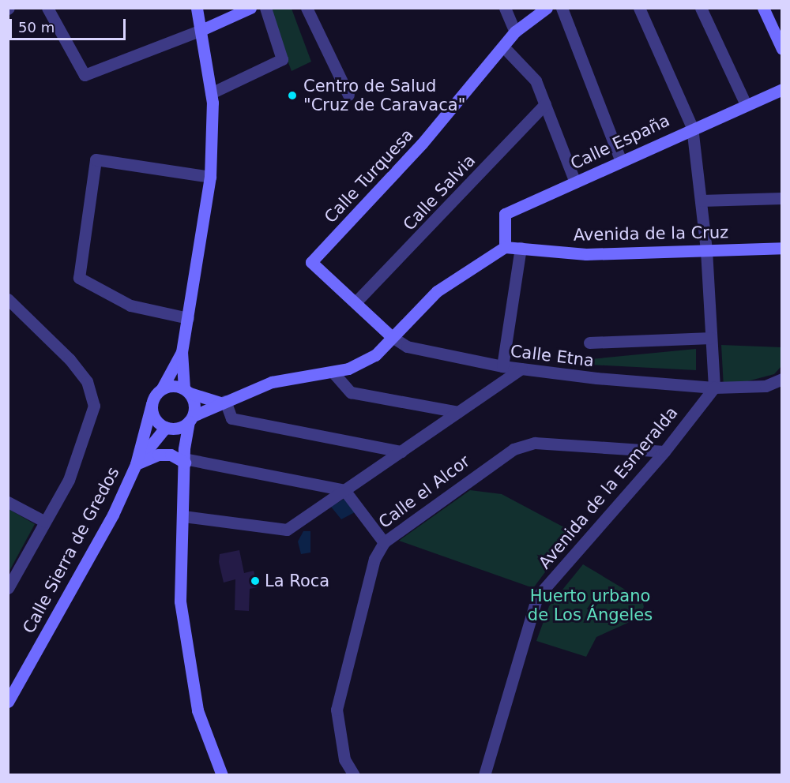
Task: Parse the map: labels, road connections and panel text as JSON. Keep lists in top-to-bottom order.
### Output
{
  "streets": {
    "street": [
      "Calle España",
      "Calle Turquesa",
      "Calle Salvia",
      "Avenida de la Cruz",
      "Calle Etna",
      "Avenida de la Esmeralda",
      "Calle el Alcor",
      "Calle Sierra de Gredos"
    ]
  },
  "crossings": [
    ["Calle España", "Avenida de la Cruz"],
    ["Calle Turquesa", "Calle Salvia"],
    ["Calle Etna", "Avenida de la Esmeralda"],
    ["Avenida de la Esmeralda", "Calle el Alcor"]
  ],
  "parks": ["Huerto urbano de Los Ángeles"],
  "places": ["Centro de Salud \"Cruz de Caravaca\"", "La Roca"],
  "scale_bar": "50 m"
}
